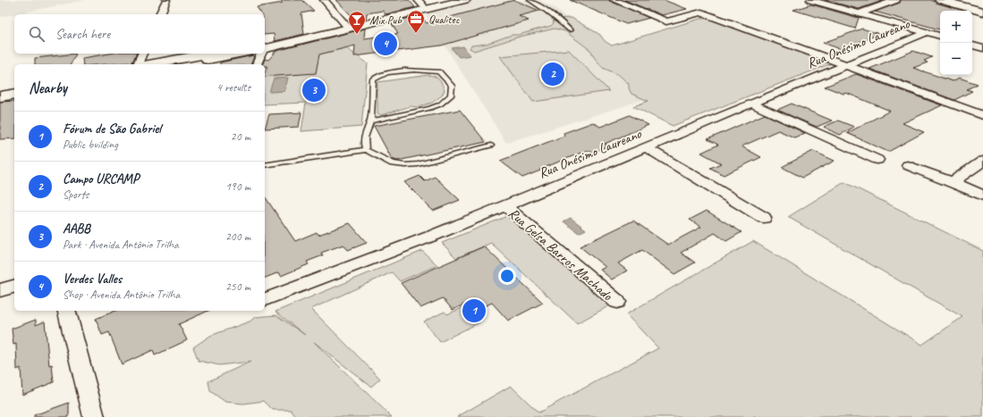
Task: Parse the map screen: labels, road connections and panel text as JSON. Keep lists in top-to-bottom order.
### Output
{
  "streets": {
    "street": ["Rua Onésimo Laureano", "Rua Gelsa Barros Machado"]
  },
  "crossings": [
    ["Rua Onésimo Laureano", "Rua Gelsa Barros Machado"]
  ],
  "places": {
    "office": ["Qualitec"],
    "bar": ["Mix Pub"]
  },
  "page": {
    "map_buttons": ["+", "−"],
    "search": "Search here",
    "pins": [
      "4",
      "2",
      "3",
      "1"
    ],
    "heading": ["Nearby", "4 results"],
    "list": [
      {
        "mark": "1",
        "name": "Fórum de São Gabriel",
        "note": "Public building",
        "value": "20 m"
      },
      {
        "mark": "2",
        "name": "Campo URCAMP",
        "note": "Sports",
        "value": "190 m"
      },
      {
        "mark": "3",
        "name": "AABB",
        "note": "Park · Avenida Antônio Trilha",
        "value": "200 m"
      },
      {
        "mark": "4",
        "name": "Verdes Valles",
        "note": "Shop · Avenida Antônio Trilha",
        "value": "250 m"
      }
    ]
  }
}
